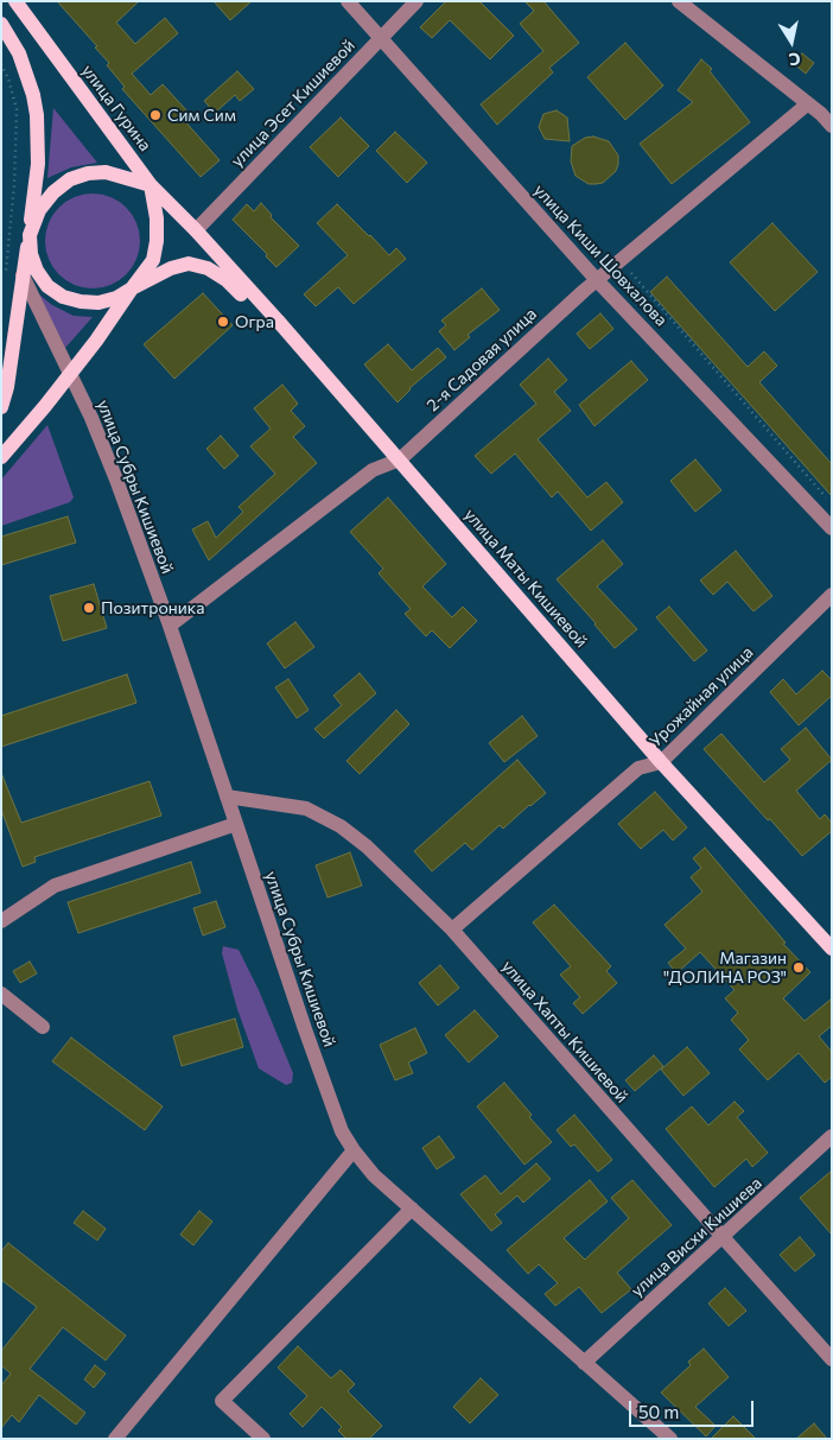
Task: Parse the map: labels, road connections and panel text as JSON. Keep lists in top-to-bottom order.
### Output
{
  "streets": {
    "main road": ["улица Гурина", "улица Маты Кишиевой"],
    "street": [
      "улица Эсет Кишиевой",
      "улица Киши Шовхалова",
      "2-я Садовая улица",
      "улица Субры Кишиевой",
      "Урожайная улица",
      "улица Хапты Кишиевой",
      "улица Висхи Кишиева"
    ]
  },
  "crossings": [
    ["улица Эсет Кишиевой", "улица Гурина"],
    ["улица Эсет Кишиевой", "улица Киши Шовхалова"],
    ["улица Эсет Кишиевой", "улица Маты Кишиевой"],
    ["улица Гурина", "улица Маты Кишиевой"],
    ["улица Киши Шовхалова", "2-я Садовая улица"],
    ["2-я Садовая улица", "улица Субры Кишиевой"],
    ["2-я Садовая улица", "улица Маты Кишиевой"],
    ["улица Субры Кишиевой", "улица Хапты Кишиевой"],
    ["улица Субры Кишиевой", "улица Висхи Кишиева"],
    ["улица Маты Кишиевой", "Урожайная улица"],
    ["Урожайная улица", "улица Хапты Кишиевой"],
    ["улица Хапты Кишиевой", "улица Висхи Кишиева"]
  ],
  "places": [
    "Сим Сим",
    "Огра",
    "Позитроника",
    "Магазин \"ДОЛИНА РОЗ\""
  ],
  "scale_bar": "50 m",
  "north": "bottom"
}
